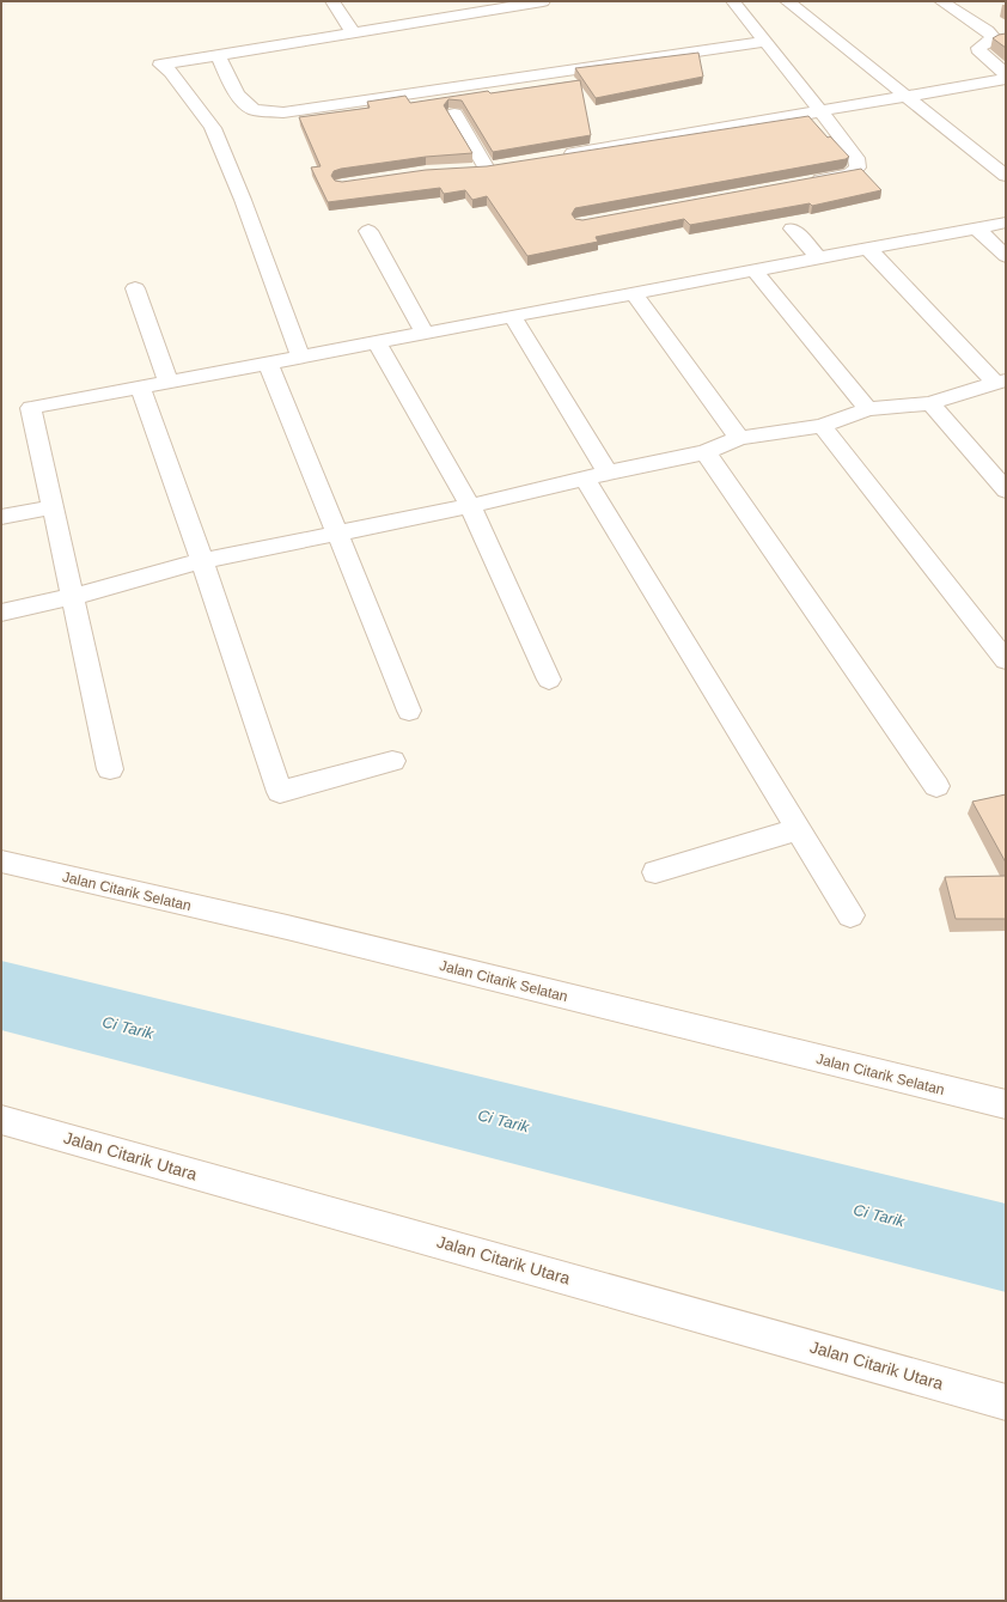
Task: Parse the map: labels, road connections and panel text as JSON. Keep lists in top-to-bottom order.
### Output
{
  "streets": {
    "street": ["Jalan Citarik Selatan", "Jalan Citarik Utara"]
  },
  "water": ["Ci Tarik"]
}
